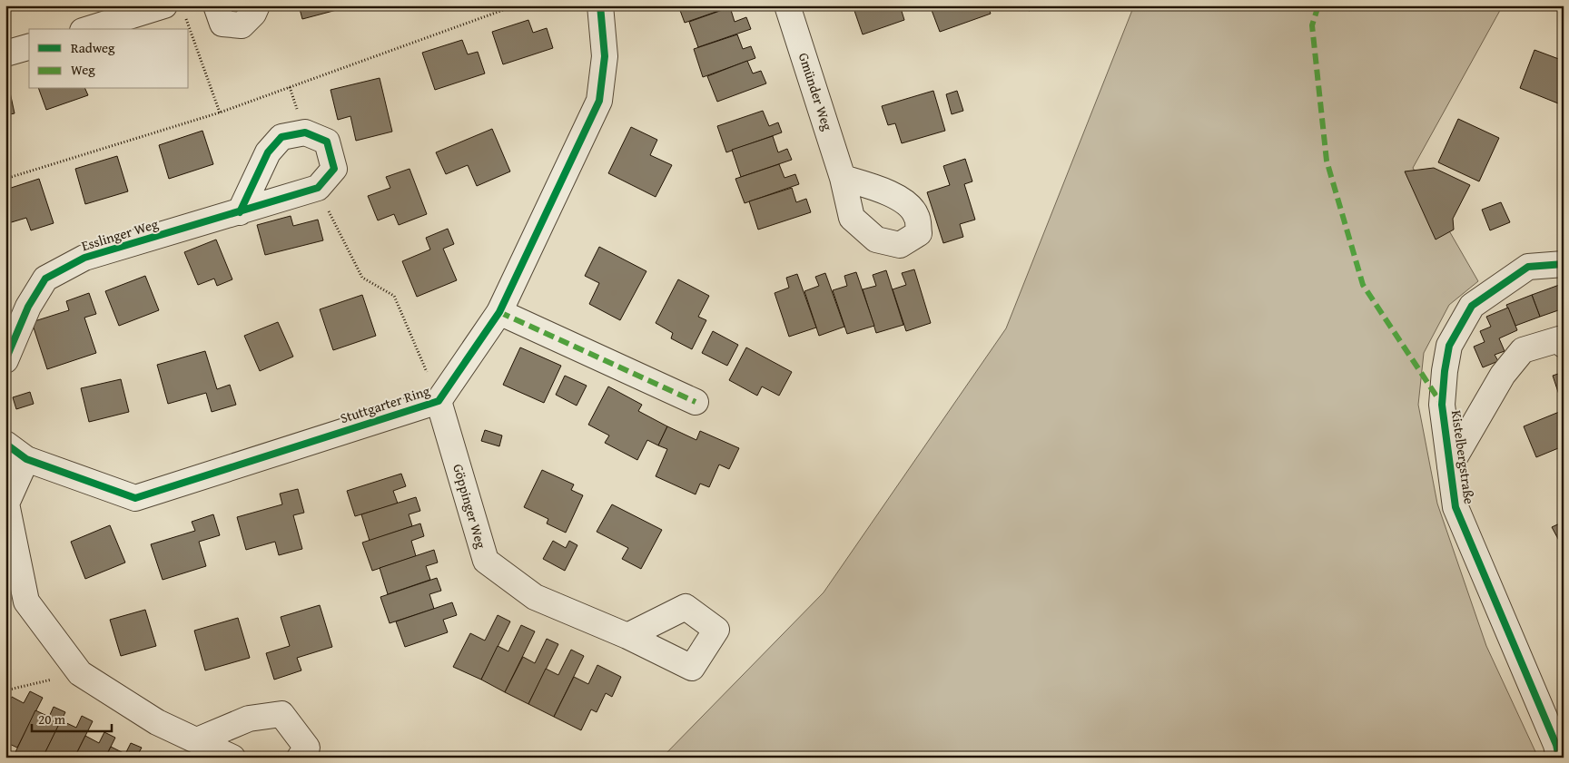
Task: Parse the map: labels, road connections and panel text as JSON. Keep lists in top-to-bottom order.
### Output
{
  "streets": {
    "street": [
      "Gmünder Weg",
      "Esslinger Weg",
      "Stuttgarter Ring",
      "Kistelbergstraße",
      "Göppinger Weg"
    ]
  },
  "crossings": [
    ["Stuttgarter Ring", "Göppinger Weg"]
  ],
  "legend": ["Radweg", "Weg"],
  "scale_bar": "20 m"
}
